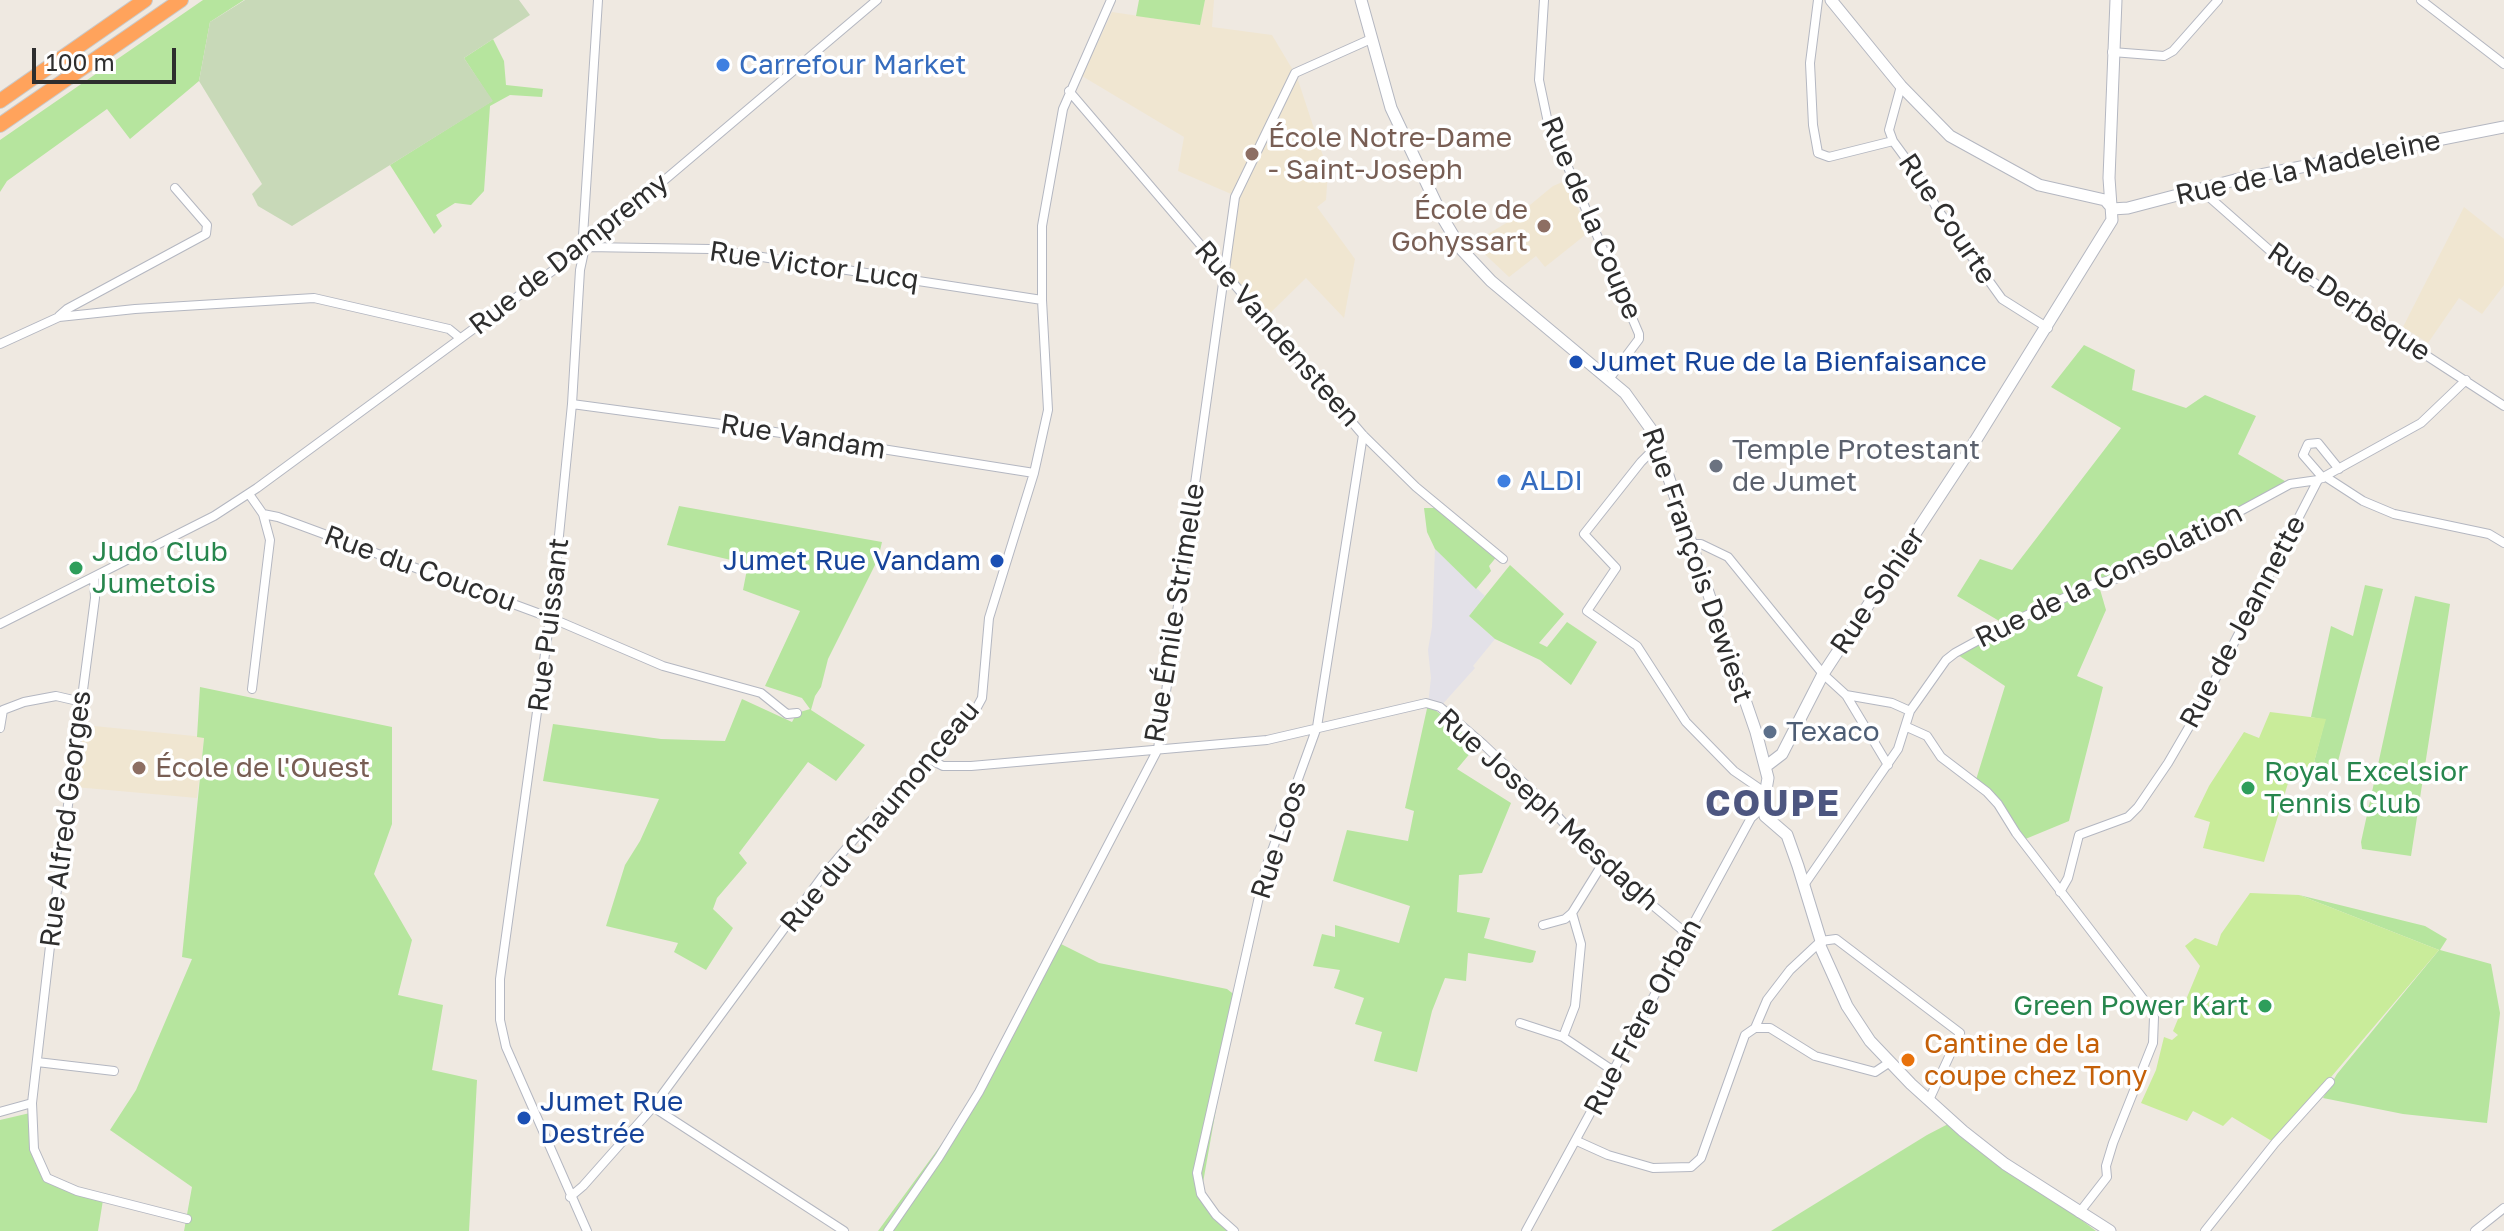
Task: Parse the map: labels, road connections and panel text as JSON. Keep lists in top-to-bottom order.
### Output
{
  "streets": {
    "street": [
      "Rue de la Madeleine",
      "Rue de la Coupe",
      "Rue Courte",
      "Rue de Dampremy",
      "Rue Victor Lucq",
      "Rue Derbèque",
      "Rue Vandensteen",
      "Rue Vandam",
      "Rue François Dewiest",
      "Rue du Coucou",
      "Rue de la Consolation",
      "Rue Sohier",
      "Rue Émile Strimelle",
      "Rue de Jeannette",
      "Rue Puissant",
      "Rue Joseph Mesdagh",
      "Rue du Chaumonceau",
      "Rue Alfred Georges",
      "Rue Loos",
      "Rue Frère Orban"
    ]
  },
  "crossings": [
    ["Rue de la Madeleine", "Rue Derbèque"],
    ["Rue de la Madeleine", "Rue Sohier"],
    ["Rue de la Coupe", "Rue François Dewiest"],
    ["Rue Courte", "Rue Sohier"],
    ["Rue de Dampremy", "Rue Victor Lucq"],
    ["Rue de Dampremy", "Rue Puissant"],
    ["Rue de Dampremy", "Rue Alfred Georges"],
    ["Rue Victor Lucq", "Rue Puissant"],
    ["Rue Victor Lucq", "Rue du Chaumonceau"],
    ["Rue Vandensteen", "Rue Émile Strimelle"],
    ["Rue Vandensteen", "Rue du Chaumonceau"],
    ["Rue Vandensteen", "Rue Loos"],
    ["Rue Vandam", "Rue Puissant"],
    ["Rue Vandam", "Rue du Chaumonceau"],
    ["Rue François Dewiest", "Rue Sohier"],
    ["Rue François Dewiest", "Rue Émile Strimelle"],
    ["Rue François Dewiest", "Rue Frère Orban"],
    ["Rue du Coucou", "Rue Puissant"],
    ["Rue de la Consolation", "Rue de Jeannette"],
    ["Rue Émile Strimelle", "Rue Joseph Mesdagh"],
    ["Rue Puissant", "Rue du Chaumonceau"],
    ["Rue Joseph Mesdagh", "Rue du Chaumonceau"],
    ["Rue Joseph Mesdagh", "Rue Loos"],
    ["Rue Joseph Mesdagh", "Rue Frère Orban"]
  ],
  "districts": ["COUPE"],
  "places": [
    "Carrefour Market",
    "École Notre-Dame - Saint-Joseph",
    "École de Gohyssart",
    "Jumet Rue de la Bienfaisance",
    "Temple Protestant de Jumet",
    "ALDI",
    "Jumet Rue Vandam",
    "Judo Club Jumetois",
    "Texaco",
    "École de l'Ouest",
    "Royal Excelsior Tennis Club",
    "Green Power Kart",
    "Cantine de la coupe chez Tony",
    "Jumet Rue Destrée"
  ],
  "scale_bar": "100 m"
}
